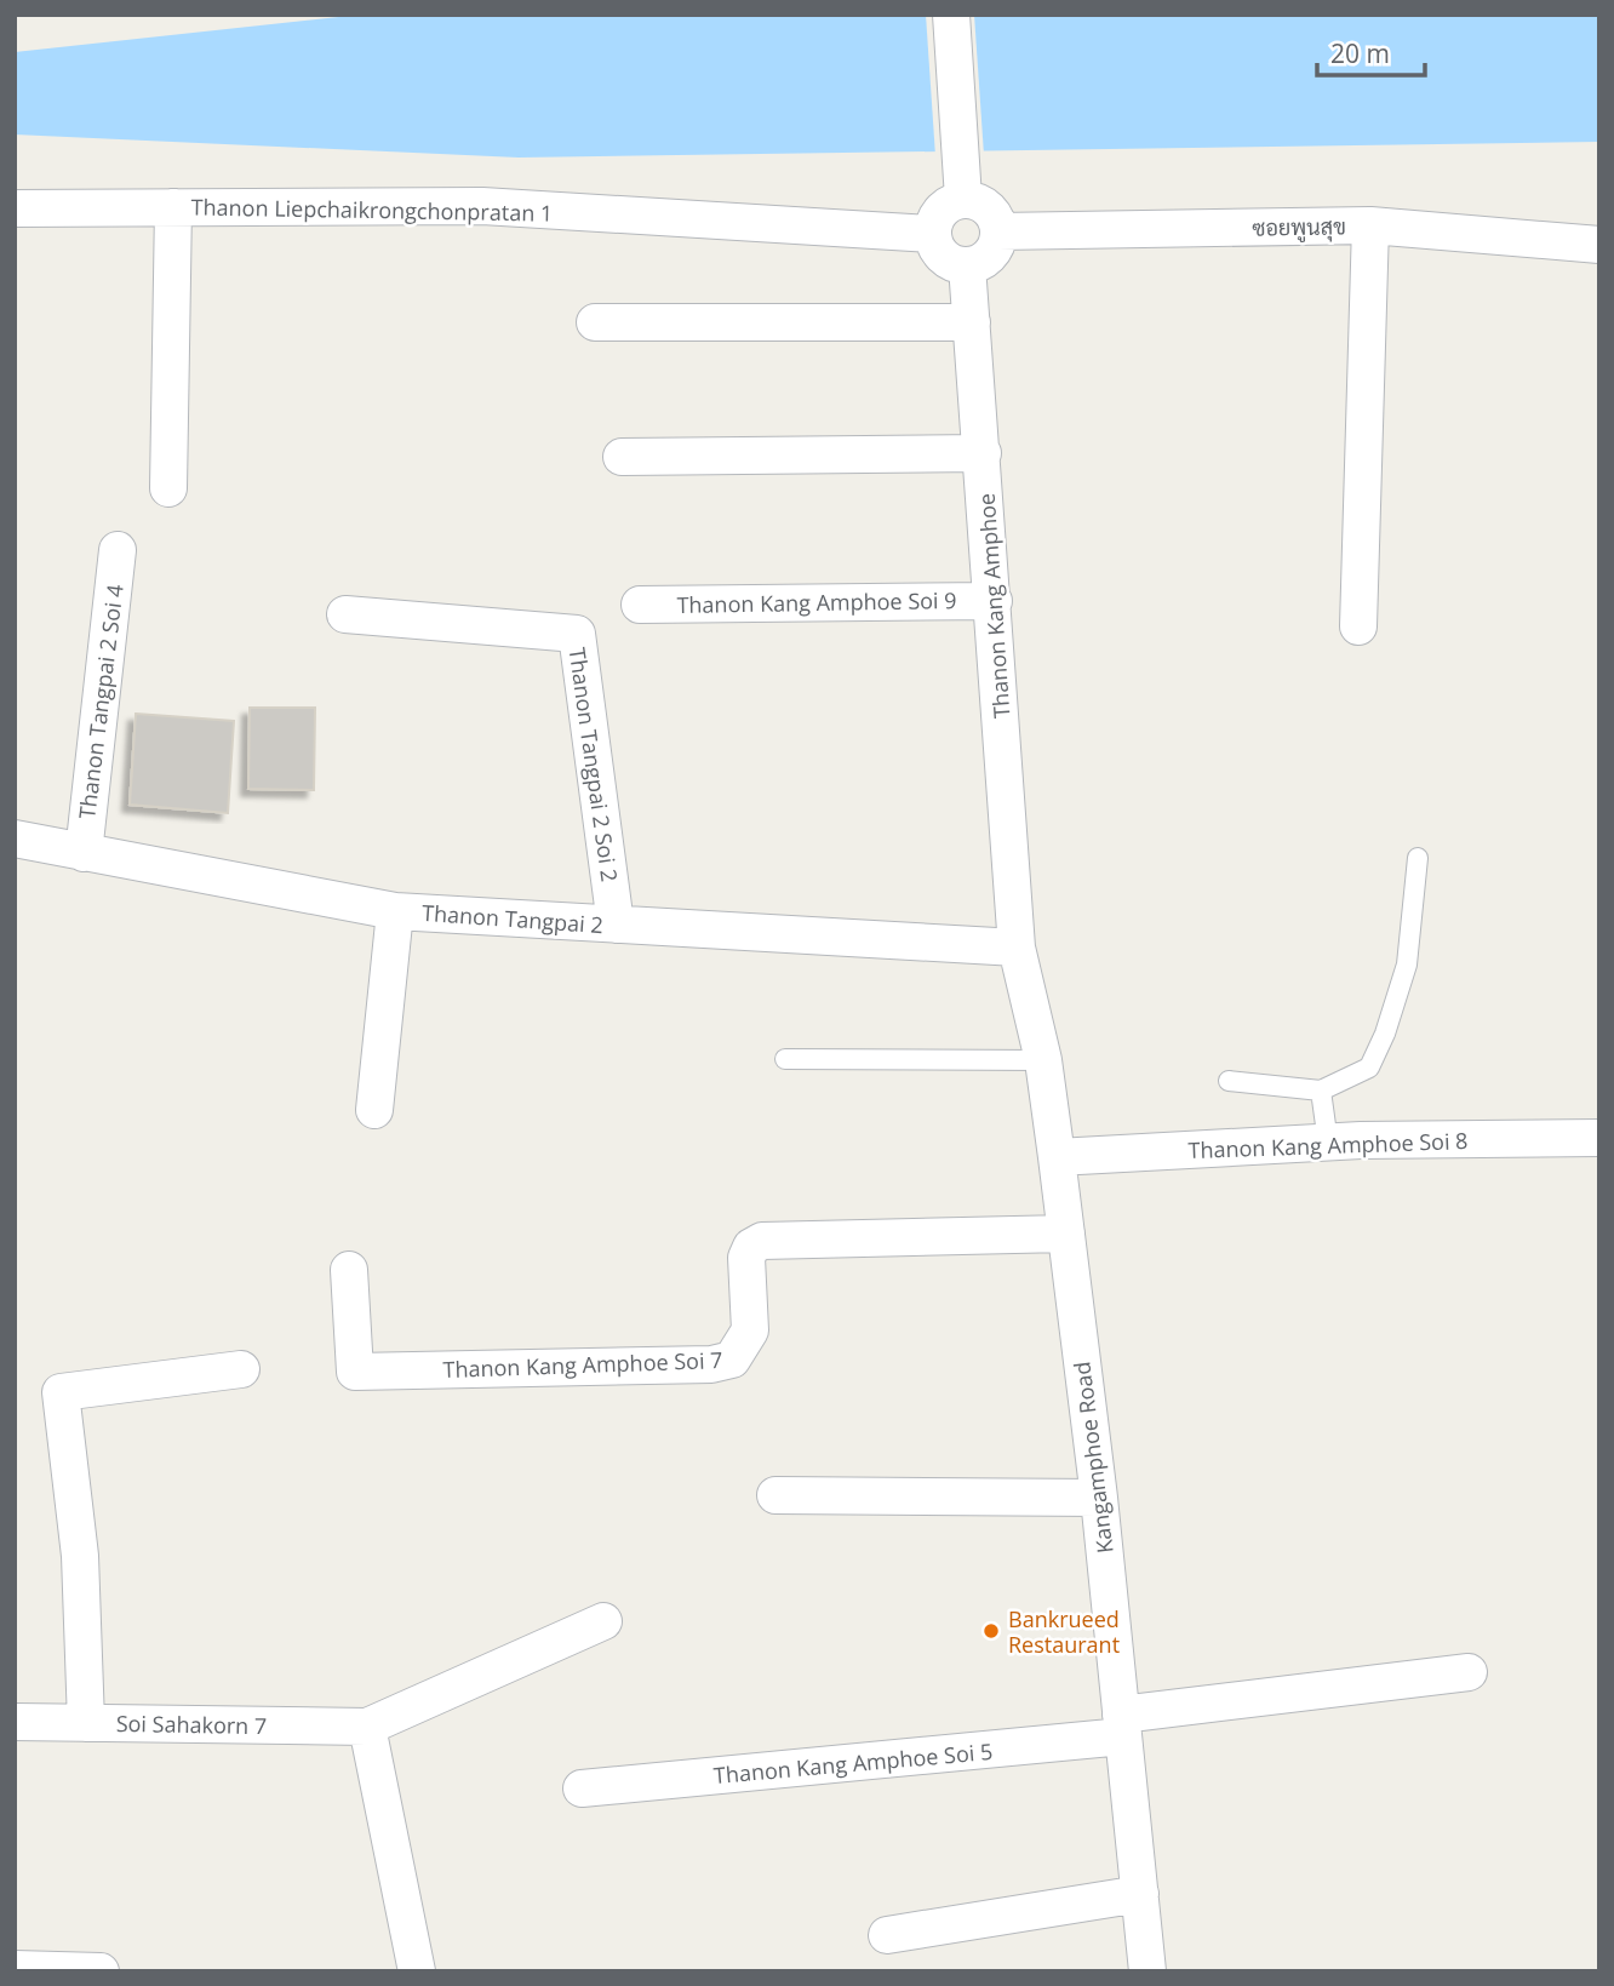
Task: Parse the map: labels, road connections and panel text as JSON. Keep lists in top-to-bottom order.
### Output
{
  "streets": {
    "street": [
      "Thanon Liepchaikrongchonpratan 1",
      "ซอยพูนสุข",
      "Thanon Kang Amphoe Soi 9",
      "Thanon Kang Amphoe",
      "Thanon Tangpai 2 Soi 4",
      "Thanon Tangpai 2 Soi 2",
      "Thanon Tangpai 2",
      "Thanon Kang Amphoe Soi 8",
      "Thanon Kang Amphoe Soi 7",
      "Kangamphoe Road",
      "Soi Sahakorn 7",
      "Thanon Kang Amphoe Soi 5"
    ]
  },
  "crossings": [
    ["Thanon Liepchaikrongchonpratan 1", "ซอยพูนสุข"],
    ["Thanon Liepchaikrongchonpratan 1", "Thanon Kang Amphoe"],
    ["ซอยพูนสุข", "Thanon Kang Amphoe"],
    ["Thanon Kang Amphoe Soi 9", "Thanon Kang Amphoe"],
    ["Thanon Kang Amphoe", "Thanon Tangpai 2"],
    ["Thanon Kang Amphoe", "Kangamphoe Road"],
    ["Thanon Tangpai 2 Soi 4", "Thanon Tangpai 2"],
    ["Thanon Tangpai 2 Soi 2", "Thanon Tangpai 2"],
    ["Thanon Tangpai 2", "Kangamphoe Road"],
    ["Thanon Kang Amphoe Soi 8", "Kangamphoe Road"],
    ["Thanon Kang Amphoe Soi 7", "Kangamphoe Road"],
    ["Kangamphoe Road", "Thanon Kang Amphoe Soi 5"]
  ],
  "places": ["Bankrueed Restaurant"],
  "scale_bar": "20 m"
}
